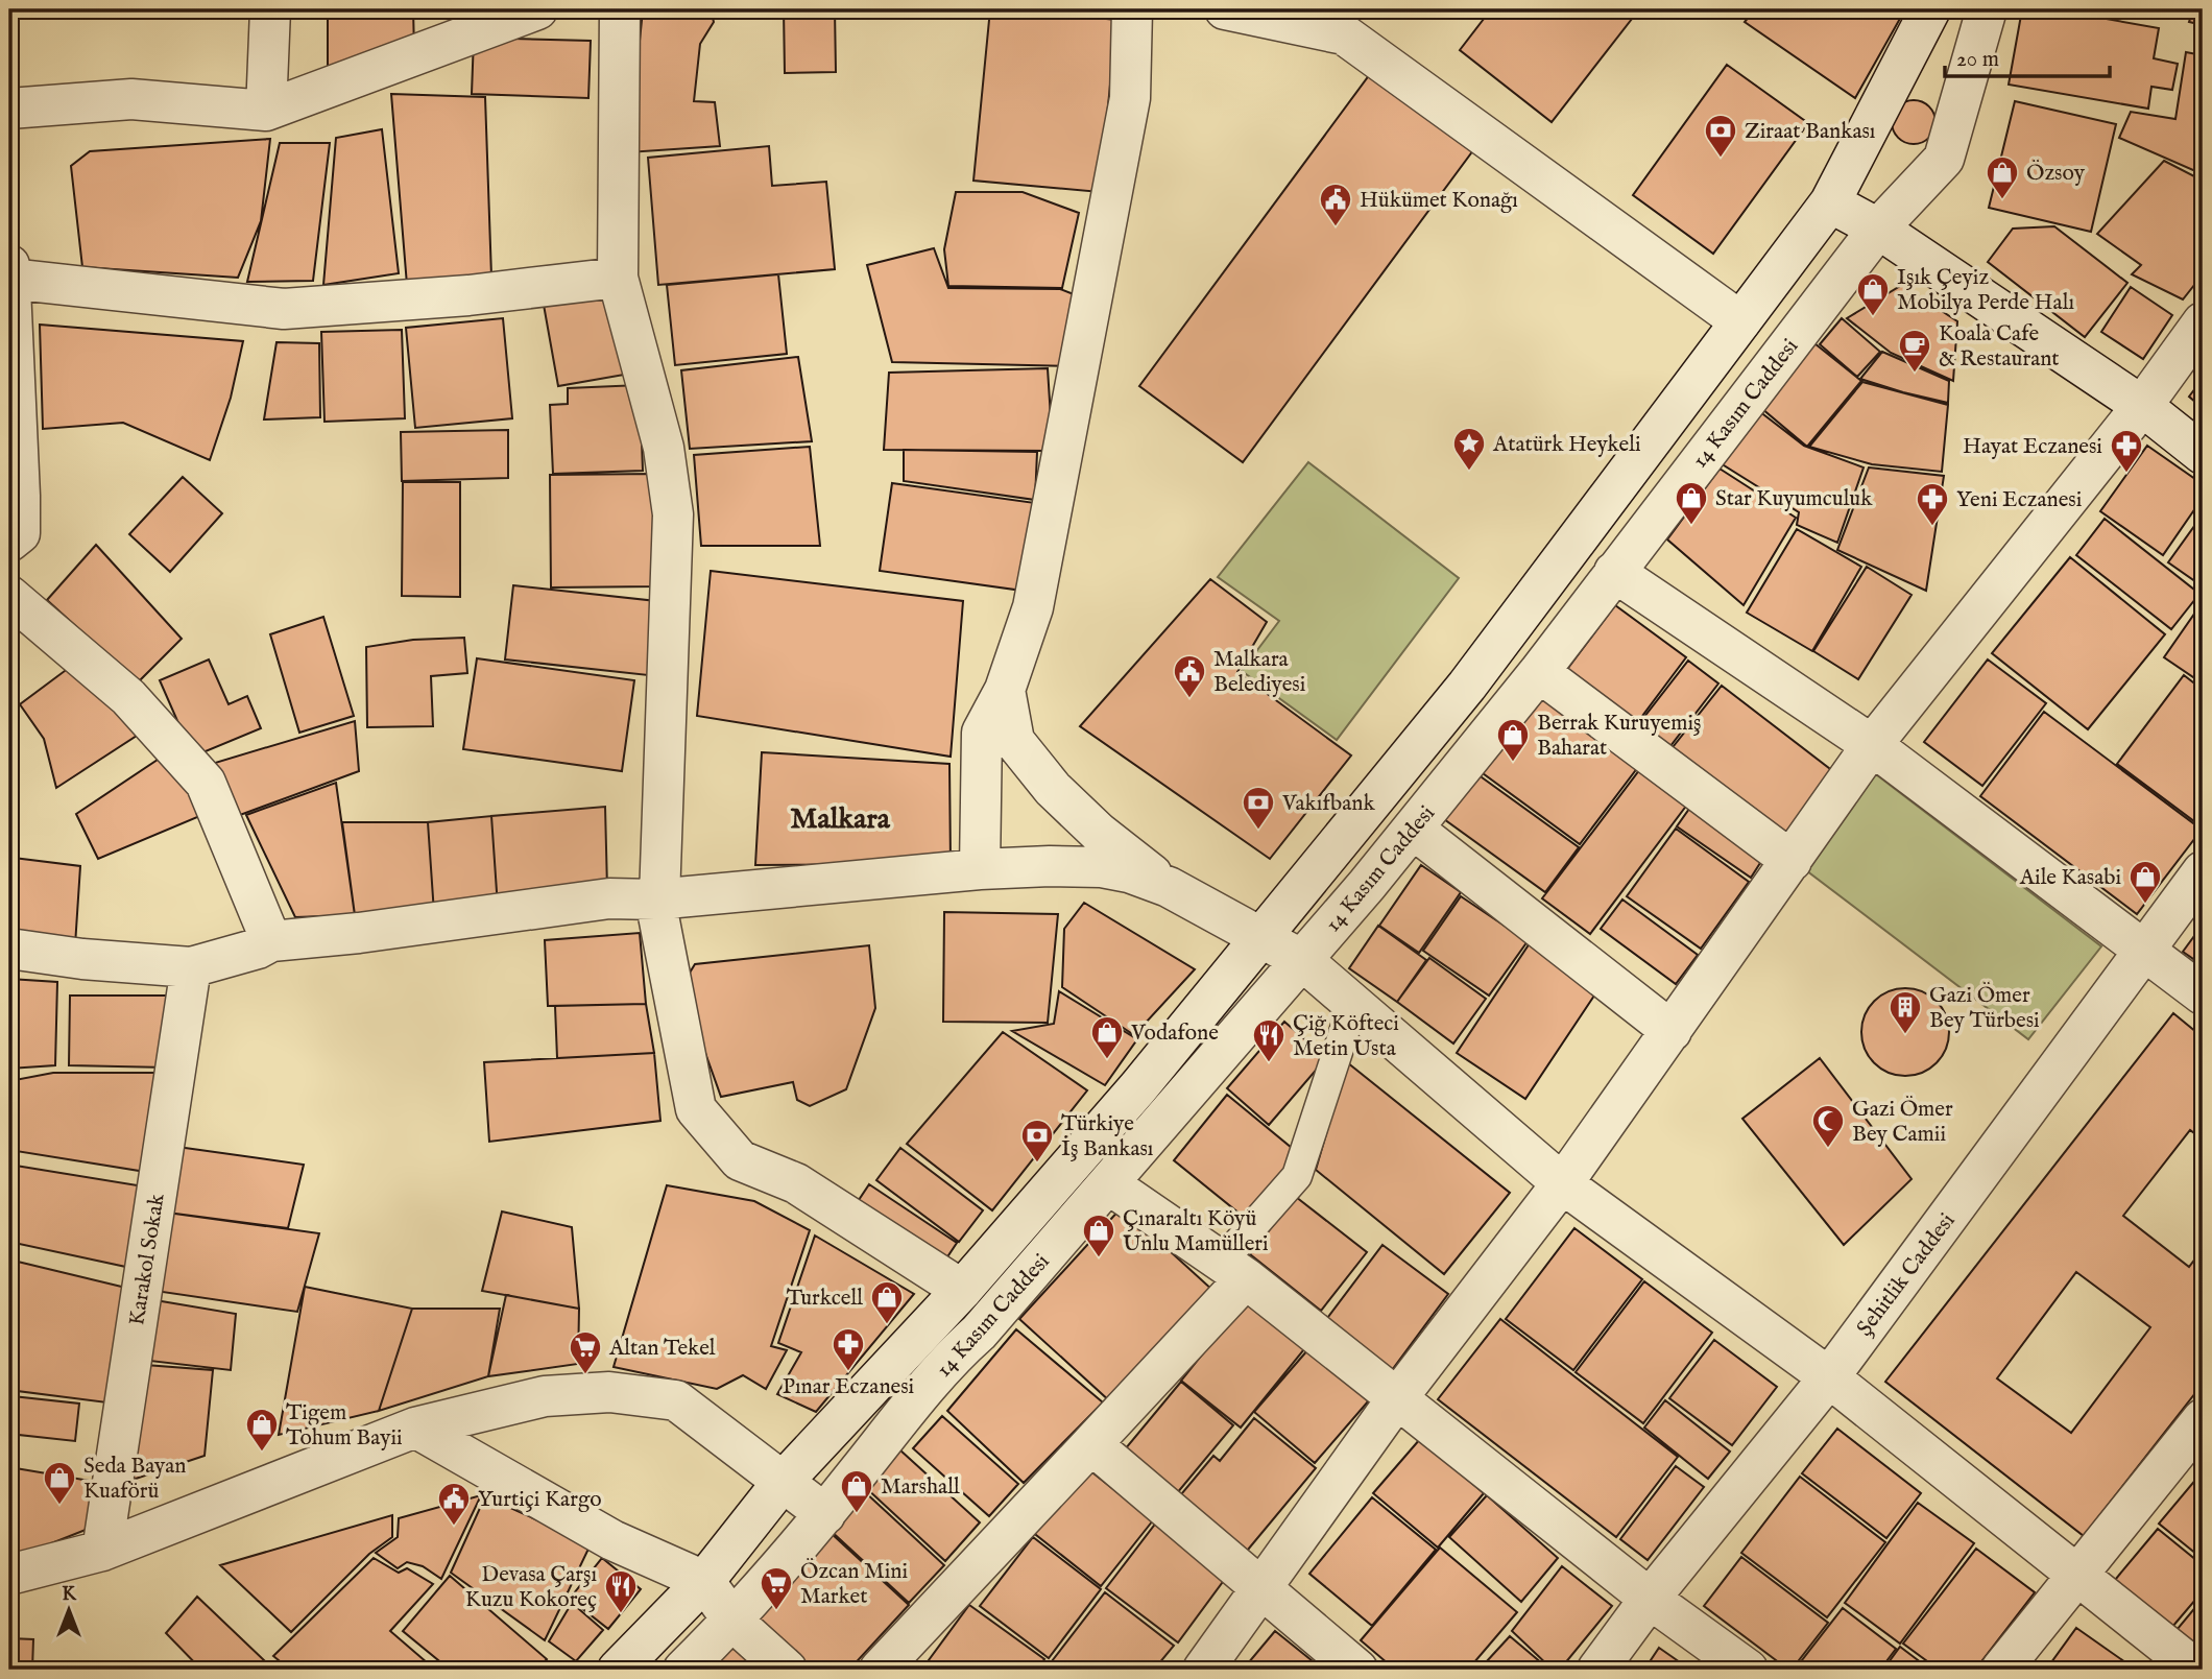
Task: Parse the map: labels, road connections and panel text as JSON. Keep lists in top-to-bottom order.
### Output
{
  "streets": {
    "street": ["14 Kasım Caddesi", "Karakol Sokak", "Şehitlik Caddesi"]
  },
  "districts": ["Malkara"],
  "places": {
    "bank": ["Ziraat Bankası", "Vakıfbank", "Türkiye İş Bankası"],
    "shop": [
      "Özsoy",
      "Işık Çeyiz Mobilya Perde Halı",
      "Star Kuyumculuk",
      "Berrak Kuruyemiş Baharat",
      "Aile Kasabi",
      "Vodafone",
      "Çınaraltı Köyü Unlu Mamülleri",
      "Turkcell",
      "Tigem Tohum Bayii",
      "Seda Bayan Kuaförü",
      "Marshall"
    ],
    "public building": ["Hükümet Konağı", "Malkara Belediyesi", "Yurtiçi Kargo"],
    "cafe": ["Koala Cafe & Restaurant"],
    "place": ["Atatürk Heykeli"],
    "pharmacy": ["Hayat Eczanesi", "Yeni Eczanesi", "Pınar Eczanesi"],
    "building": ["Gazi Ömer Bey Türbesi"],
    "restaurant": ["Çiğ Köfteci Metin Usta", "Devasa Çarşı Kuzu Kokoreç"],
    "mosque": ["Gazi Ömer Bey Camii"],
    "supermarket": ["Altan Tekel", "Özcan Mini Market"]
  },
  "scale_bar": "20 m",
  "north": "top"
}
